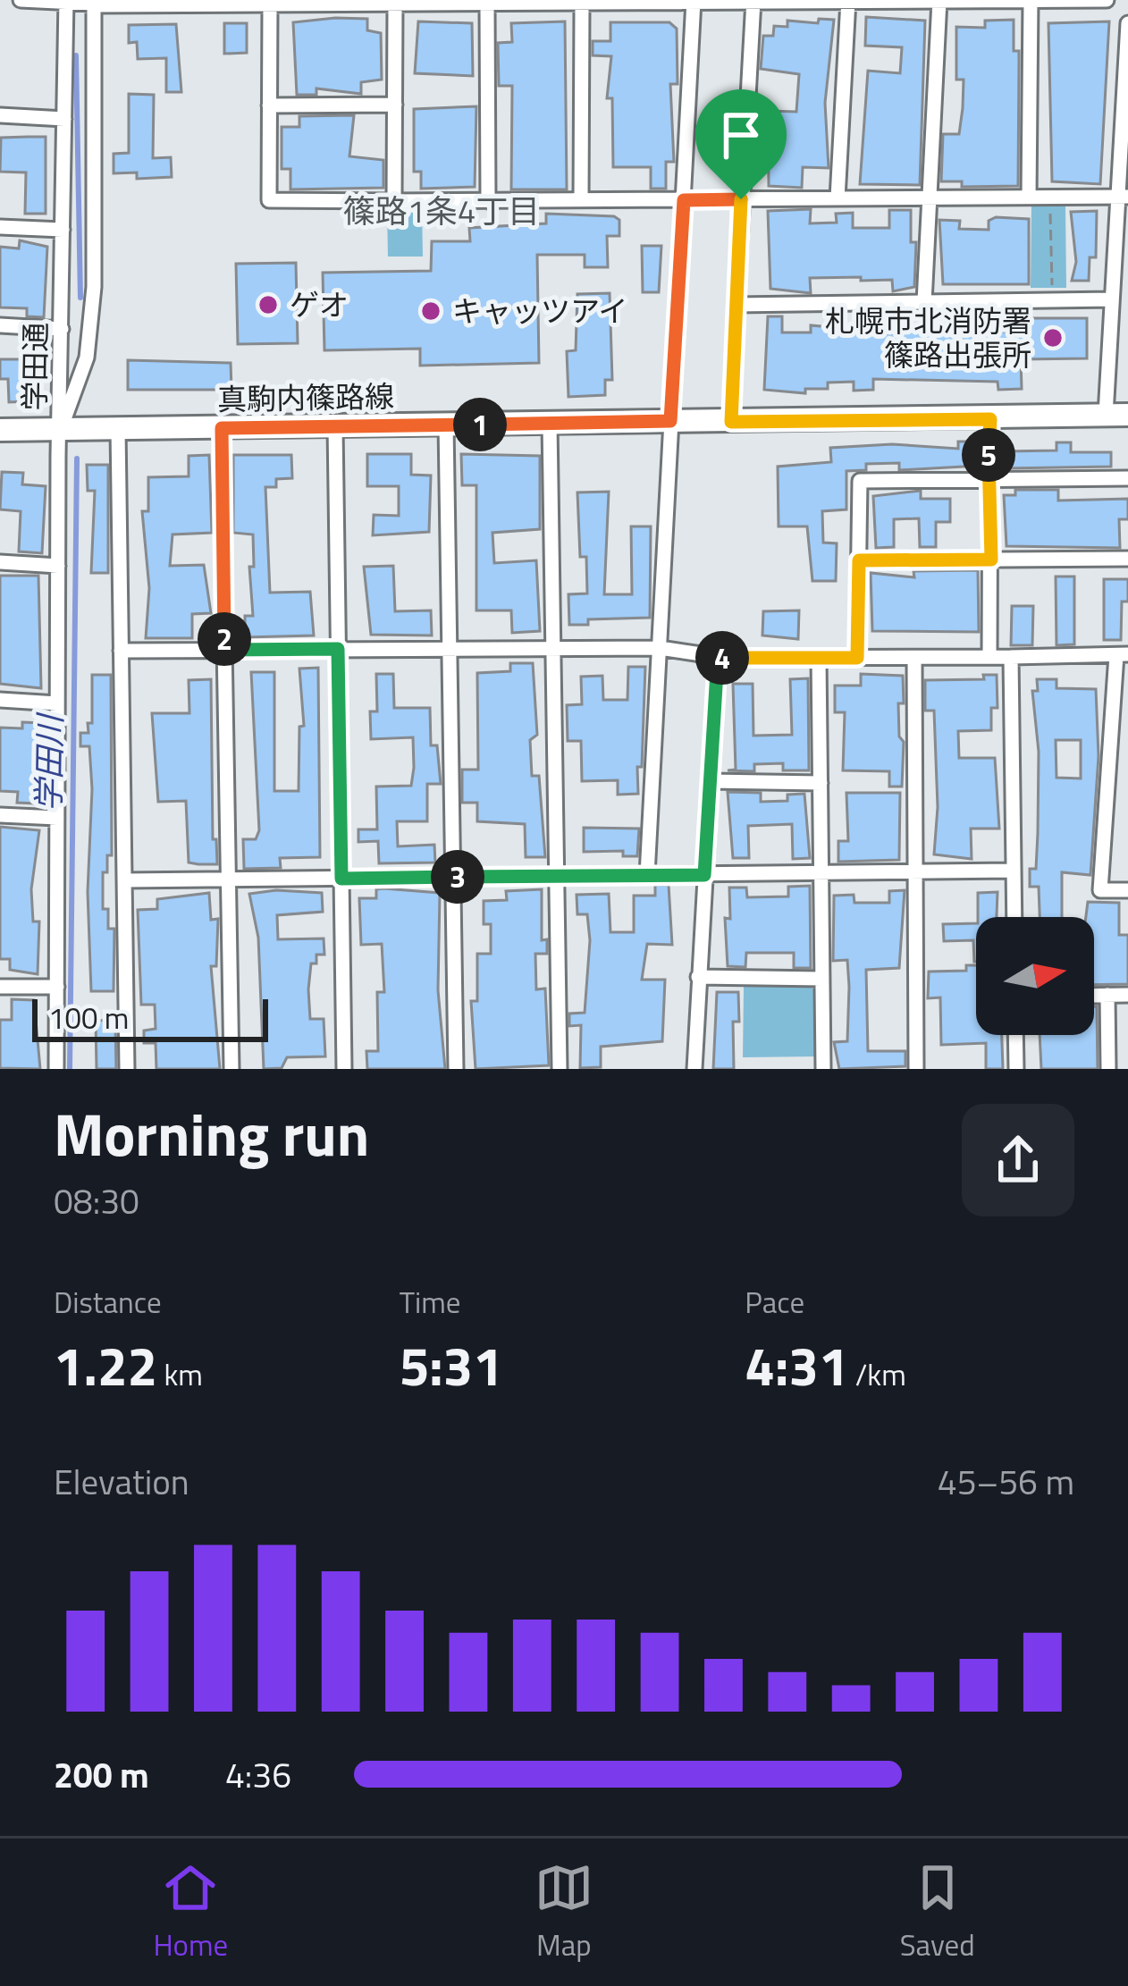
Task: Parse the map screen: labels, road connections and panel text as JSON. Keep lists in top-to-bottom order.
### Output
{
  "streets": {
    "main road": ["真駒内篠路線"],
    "street": ["学田通"]
  },
  "crossings": [
    ["学田通", "真駒内篠路線"]
  ],
  "districts": ["篠路1条4丁目"],
  "water": ["学田川"],
  "places": ["ゲオ", "キャッツアイ", "札幌市北消防署 篠路出張所"],
  "scale_bar": "100 m",
  "north": "right",
  "page": {
    "pins": [
      "1",
      "5",
      "2",
      "4",
      "3"
    ],
    "scale": "100 m",
    "heading": ["Morning run", "08:30"],
    "stats": [
      ["Distance", "1.22 km"],
      ["Time", "5:31"],
      ["Pace", "4:31 /km"]
    ],
    "chart": ["Elevation", "45–56 m"],
    "list": [
      {
        "name": "200 m",
        "note": "4:36"
      }
    ],
    "tabs": ["Home", "Map", "Saved"]
  }
}
